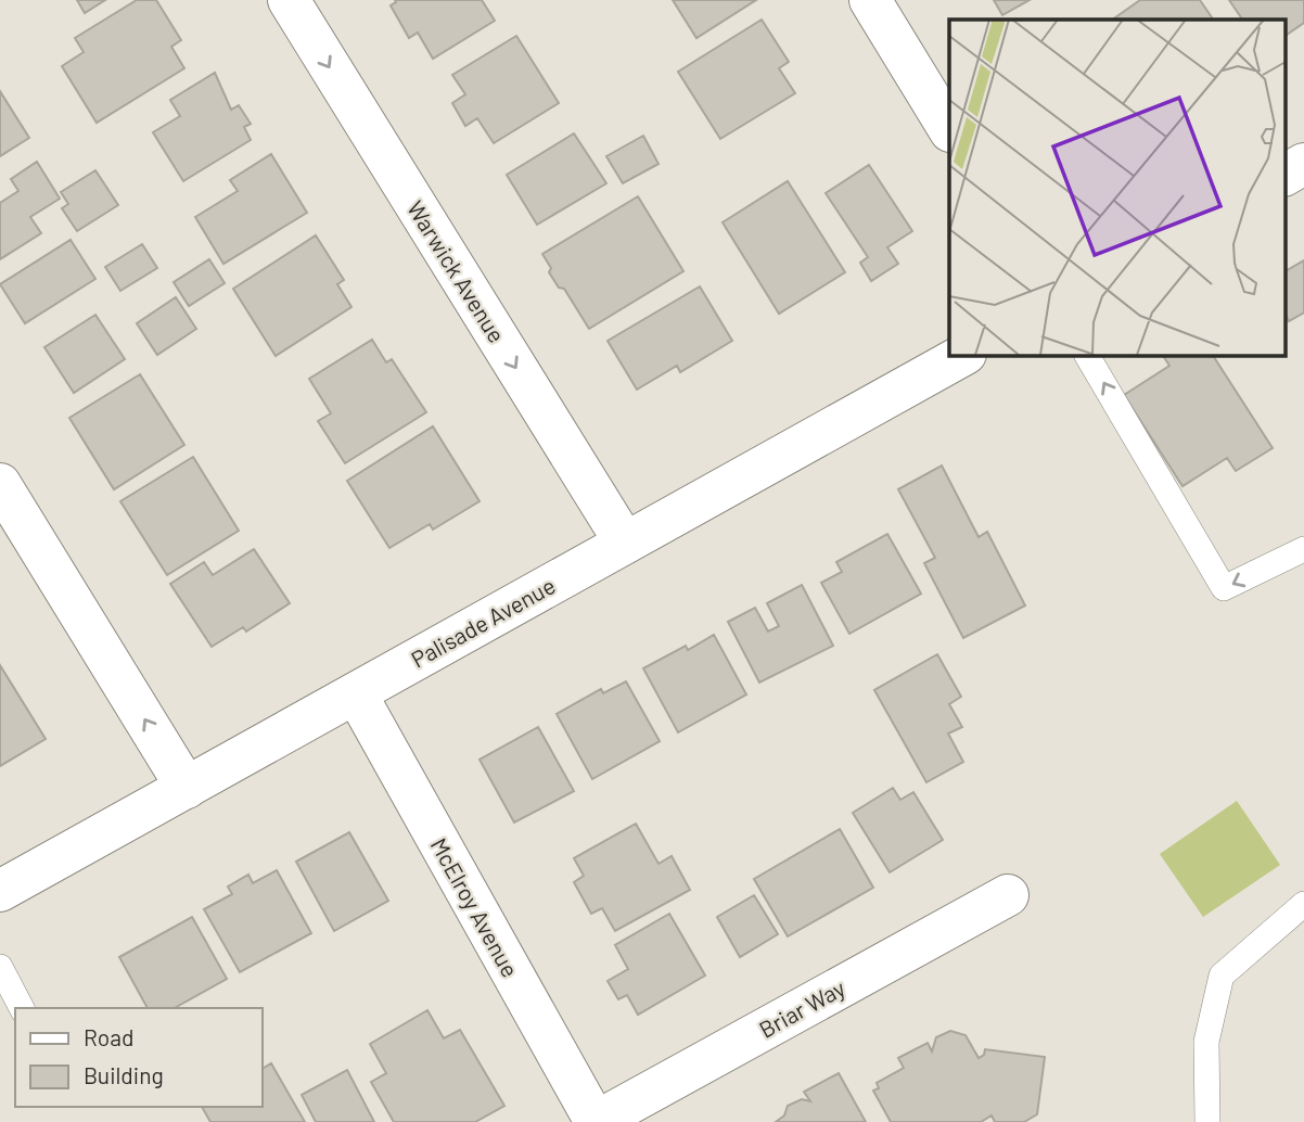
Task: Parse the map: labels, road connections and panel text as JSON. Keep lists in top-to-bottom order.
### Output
{
  "streets": {
    "street": [
      "Warwick Avenue",
      "Palisade Avenue",
      "McElroy Avenue",
      "Briar Way"
    ]
  },
  "crossings": [
    ["Warwick Avenue", "Palisade Avenue"],
    ["Palisade Avenue", "McElroy Avenue"],
    ["McElroy Avenue", "Briar Way"]
  ],
  "one_way": ["Warwick Avenue"],
  "legend": ["Road", "Building"]
}
